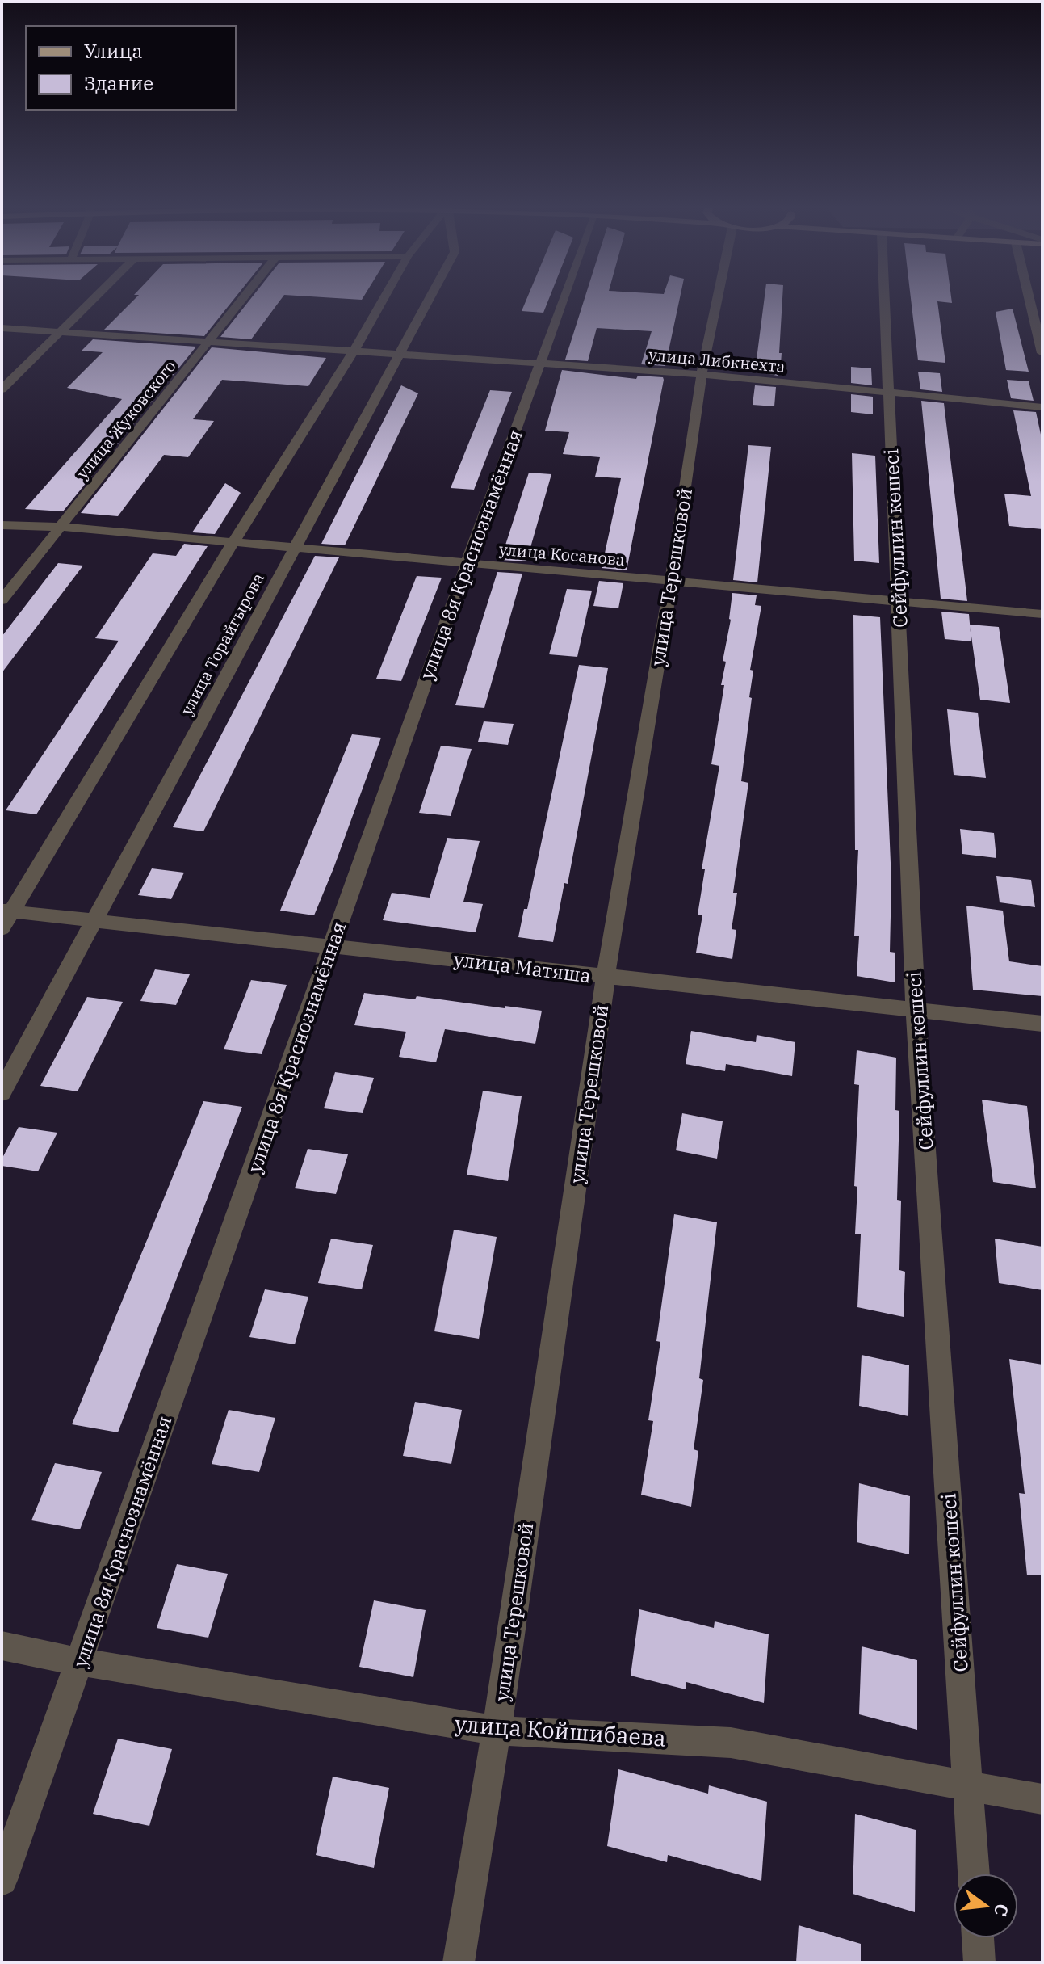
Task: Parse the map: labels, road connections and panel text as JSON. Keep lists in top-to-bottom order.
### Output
{
  "streets": {
    "street": [
      "улица Либкнехта",
      "улица Жуковского",
      "Сейфуллин көшесі",
      "улица 8я Краснознамённая",
      "улица Косанова",
      "улица Терешковой",
      "улица Торайгырова",
      "улица Матяша",
      "улица Койшибаева"
    ]
  },
  "crossings": [
    ["улица Либкнехта", "улица Жуковского"],
    ["улица Либкнехта", "Сейфуллин көшесі"],
    ["улица Либкнехта", "улица 8я Краснознамённая"],
    ["улица Либкнехта", "улица Терешковой"],
    ["улица Либкнехта", "улица Торайгырова"],
    ["улица Жуковского", "улица Косанова"],
    ["Сейфуллин көшесі", "улица Косанова"],
    ["Сейфуллин көшесі", "улица Матяша"],
    ["Сейфуллин көшесі", "улица Койшибаева"],
    ["улица 8я Краснознамённая", "улица Косанова"],
    ["улица 8я Краснознамённая", "улица Матяша"],
    ["улица 8я Краснознамённая", "улица Койшибаева"],
    ["улица Косанова", "улица Терешковой"],
    ["улица Косанова", "улица Торайгырова"],
    ["улица Терешковой", "улица Матяша"],
    ["улица Терешковой", "улица Койшибаева"],
    ["улица Торайгырова", "улица Матяша"]
  ],
  "legend": ["Улица", "Здание"],
  "north": "right"
}
